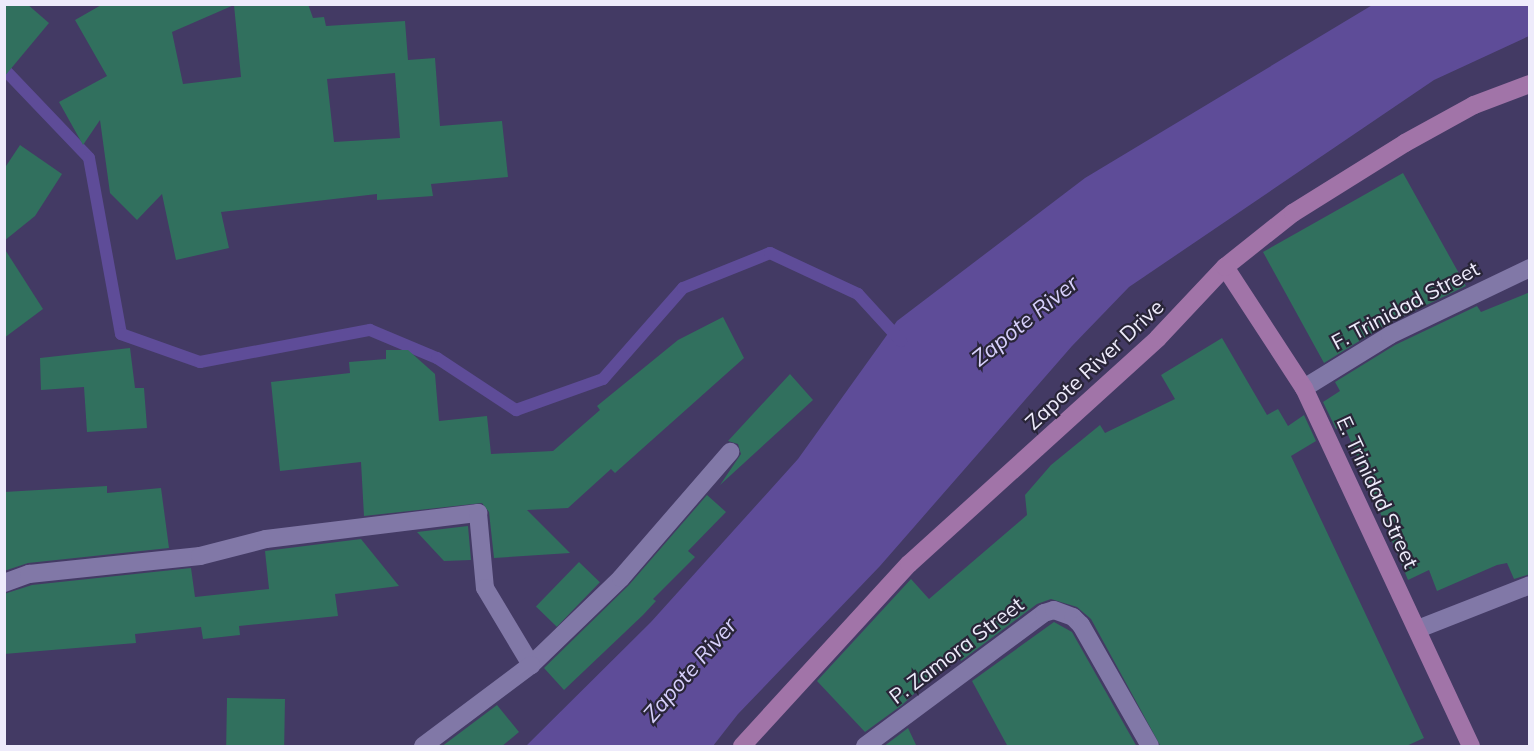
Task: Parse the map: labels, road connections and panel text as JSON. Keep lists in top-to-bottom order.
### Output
{
  "streets": {
    "main road": ["Zapote River Drive", "E. Trinidad Street"],
    "street": ["F. Trinidad Street", "P. Zamora Street"]
  },
  "crossings": [
    ["F. Trinidad Street", "E. Trinidad Street"],
    ["Zapote River Drive", "E. Trinidad Street"]
  ],
  "water": ["Zapote River"]
}
